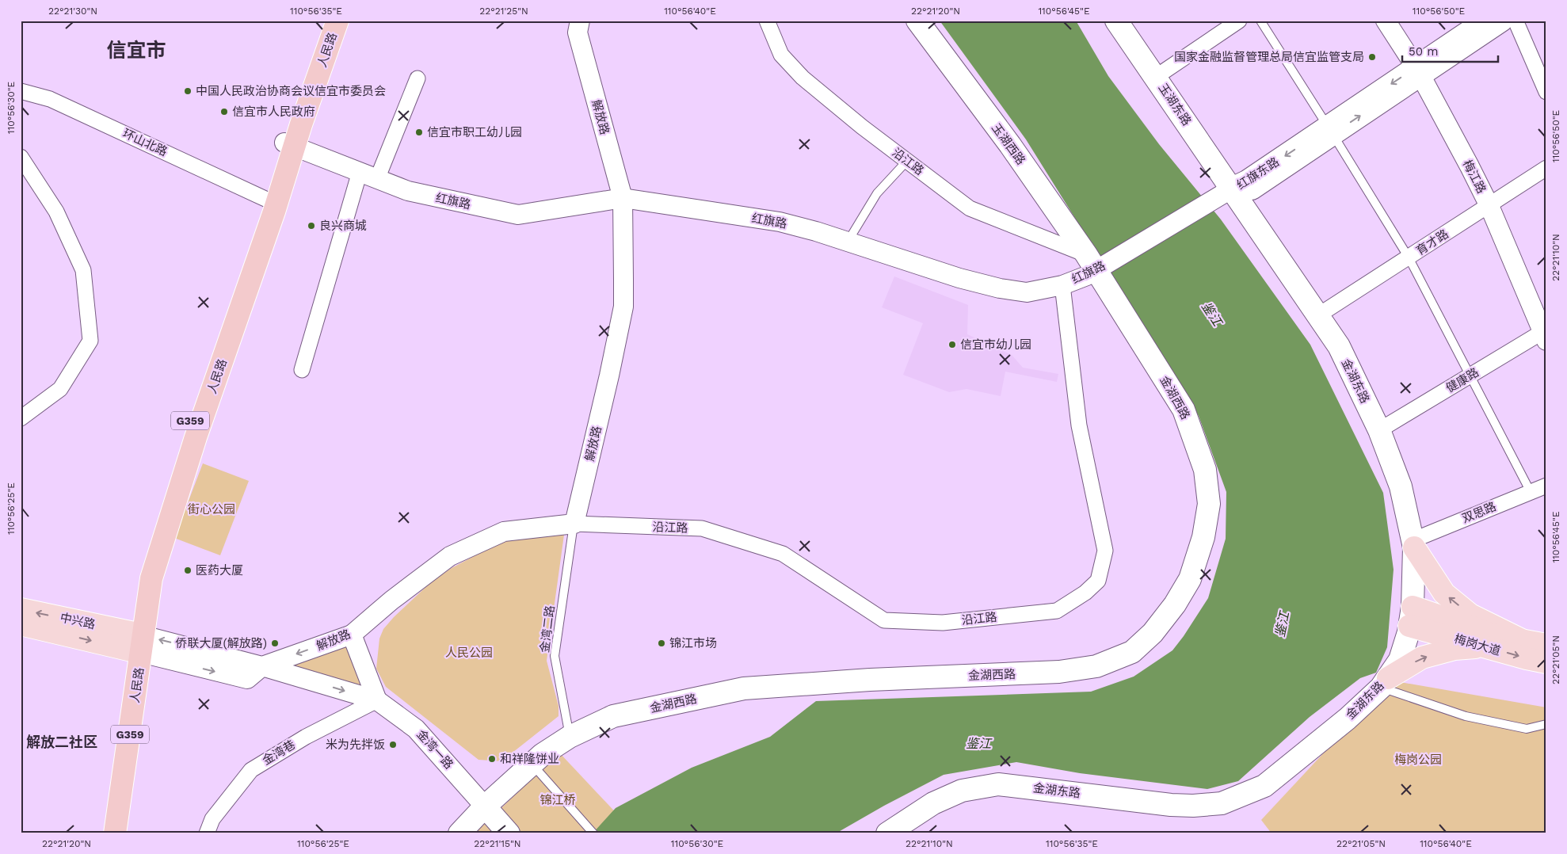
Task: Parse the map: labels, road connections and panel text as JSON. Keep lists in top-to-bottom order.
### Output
{
  "streets": {
    "highway": ["人民路", "G359"],
    "main road": [
      "玉湖东路",
      "玉湖西路",
      "红旗东路",
      "金湖东路",
      "金湖西路",
      "中兴路",
      "梅岗大道"
    ],
    "street": [
      "解放路",
      "环山北路",
      "沿江路",
      "梅江路",
      "红旗路",
      "育才路",
      "健康路",
      "双思路",
      "金湾一路",
      "金湾巷"
    ],
    "lane": ["金湾二路"]
  },
  "crossings": [
    ["人民路", "解放路"],
    ["人民路", "环山北路"],
    ["人民路", "红旗路"],
    ["人民路", "中兴路"],
    ["玉湖东路", "红旗东路"],
    ["玉湖东路", "红旗路"],
    ["玉湖东路", "金湖东路"],
    ["解放路", "沿江路"],
    ["解放路", "红旗路"],
    ["解放路", "中兴路"],
    ["解放路", "金湾二路"],
    ["玉湖西路", "沿江路"],
    ["玉湖西路", "红旗路"],
    ["玉湖西路", "金湖西路"],
    ["沿江路", "红旗路"],
    ["沿江路", "金湖西路"],
    ["沿江路", "金湾二路"],
    ["红旗东路", "梅江路"],
    ["红旗东路", "红旗路"],
    ["红旗东路", "金湖东路"],
    ["梅江路", "育才路"],
    ["梅江路", "健康路"],
    ["红旗路", "金湖东路"],
    ["红旗路", "金湖西路"],
    ["育才路", "金湖东路"],
    ["健康路", "金湖东路"],
    ["金湖东路", "双思路"],
    ["金湖东路", "梅岗大道"],
    ["金湖西路", "金湾二路"],
    ["金湖西路", "金湾一路"],
    ["金湾一路", "金湾巷"]
  ],
  "districts": ["信宜市", "解放二社区"],
  "water": ["鉴江"],
  "parks": [
    "街心公园",
    "人民公园",
    "梅岗公园",
    "锦江桥"
  ],
  "places": [
    "国家金融监督管理总局信宜监管支局",
    "中国人民政治协商会议信宜市委员会",
    "信宜市人民政府",
    "信宜市职工幼儿园",
    "良兴商城",
    "信宜市幼儿园",
    "医药大厦",
    "侨联大厦(解放路)",
    "锦江市场",
    "米为先拌饭",
    "和祥隆饼业"
  ],
  "scale_bar": "50 m",
  "coordinates": [
    "22°21'30\"N",
    "110°56'35\"E",
    "22°21'25\"N",
    "110°56'40\"E",
    "22°21'20\"N",
    "110°56'45\"E",
    "110°56'50\"E",
    "110°56'30\"E",
    "22°21'10\"N",
    "110°56'25\"E",
    "22°21'05\"N",
    "22°21'15\"N"
  ]
}
